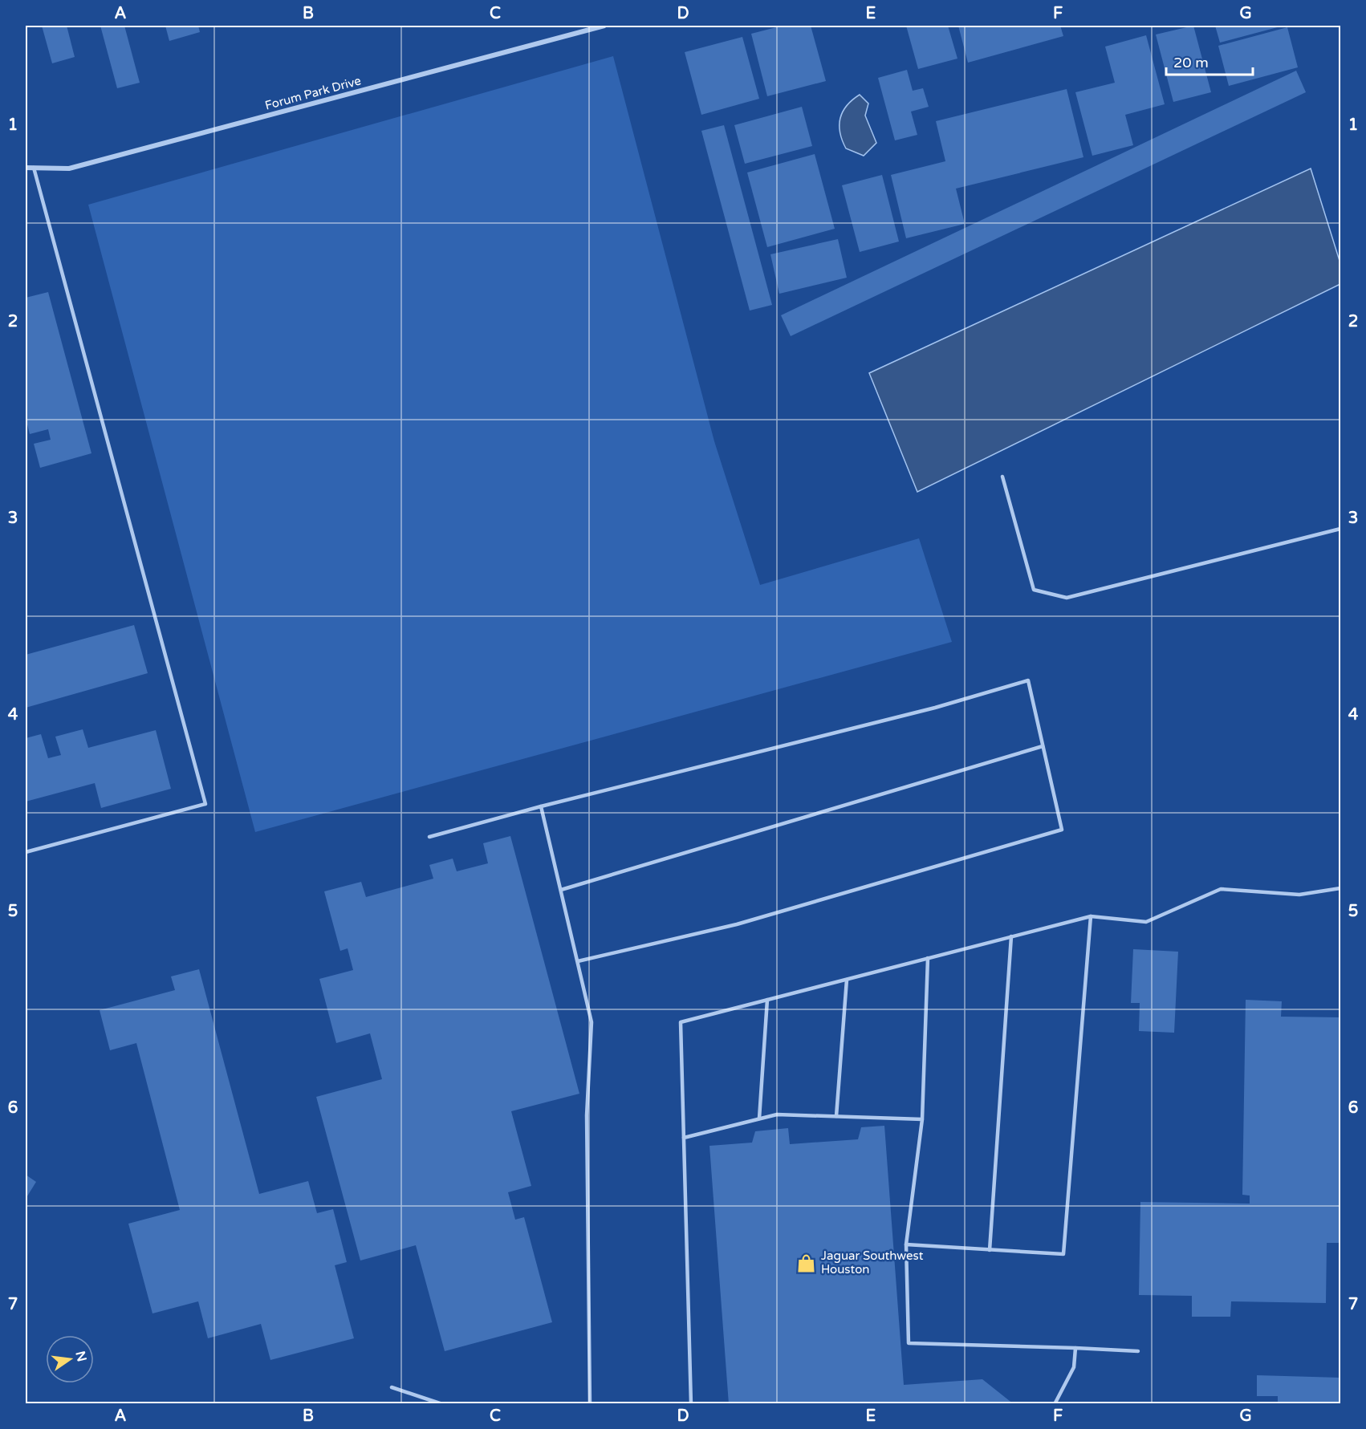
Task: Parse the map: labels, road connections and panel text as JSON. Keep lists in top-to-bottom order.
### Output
{
  "streets": {
    "street": ["Forum Park Drive"]
  },
  "places": {
    "shop": ["Jaguar Southwest Houston"]
  },
  "scale_bar": "20 m",
  "north": "right",
  "grid": {
    "columns": [
      "A",
      "B",
      "C",
      "D",
      "E",
      "F",
      "G"
    ],
    "rows": [
      "1",
      "2",
      "3",
      "4",
      "5",
      "6",
      "7"
    ]
  }
}
